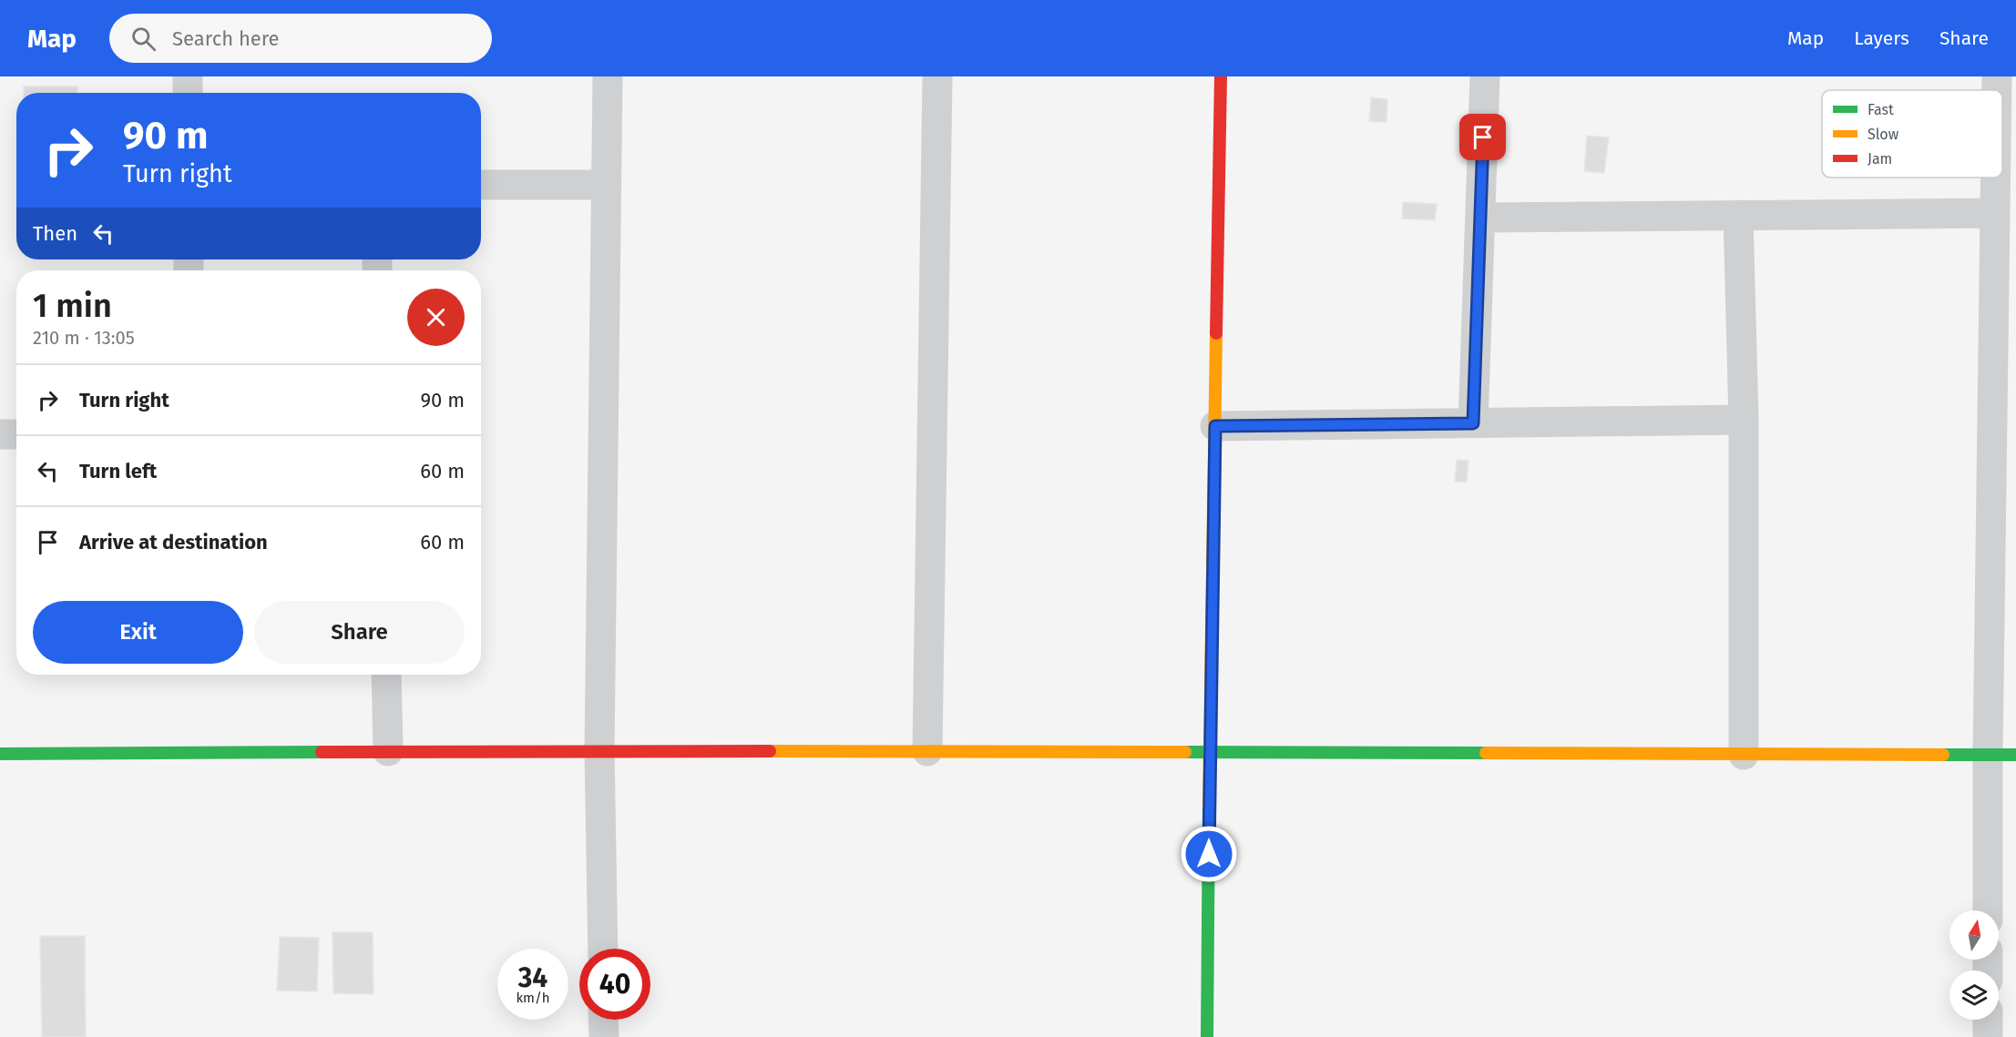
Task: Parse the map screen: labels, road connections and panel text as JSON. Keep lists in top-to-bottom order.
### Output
{
  "legend": ["Fast", "Slow", "Jam"],
  "north": "top",
  "page": {
    "header": "Map",
    "search": "Search here",
    "nav": ["Map", "Layers", "Share"],
    "turn": ["90 m", "Turn right"],
    "then": "Then",
    "heading": ["1 min", "210 m · 13:05"],
    "list": [
      {
        "name": "Turn right",
        "value": "90 m"
      },
      {
        "name": "Turn left",
        "value": "60 m"
      },
      {
        "name": "Arrive at destination",
        "value": "60 m"
      }
    ],
    "buttons": ["Exit", "Share"],
    "speed": "34 km/h",
    "limit": "40"
  }
}
